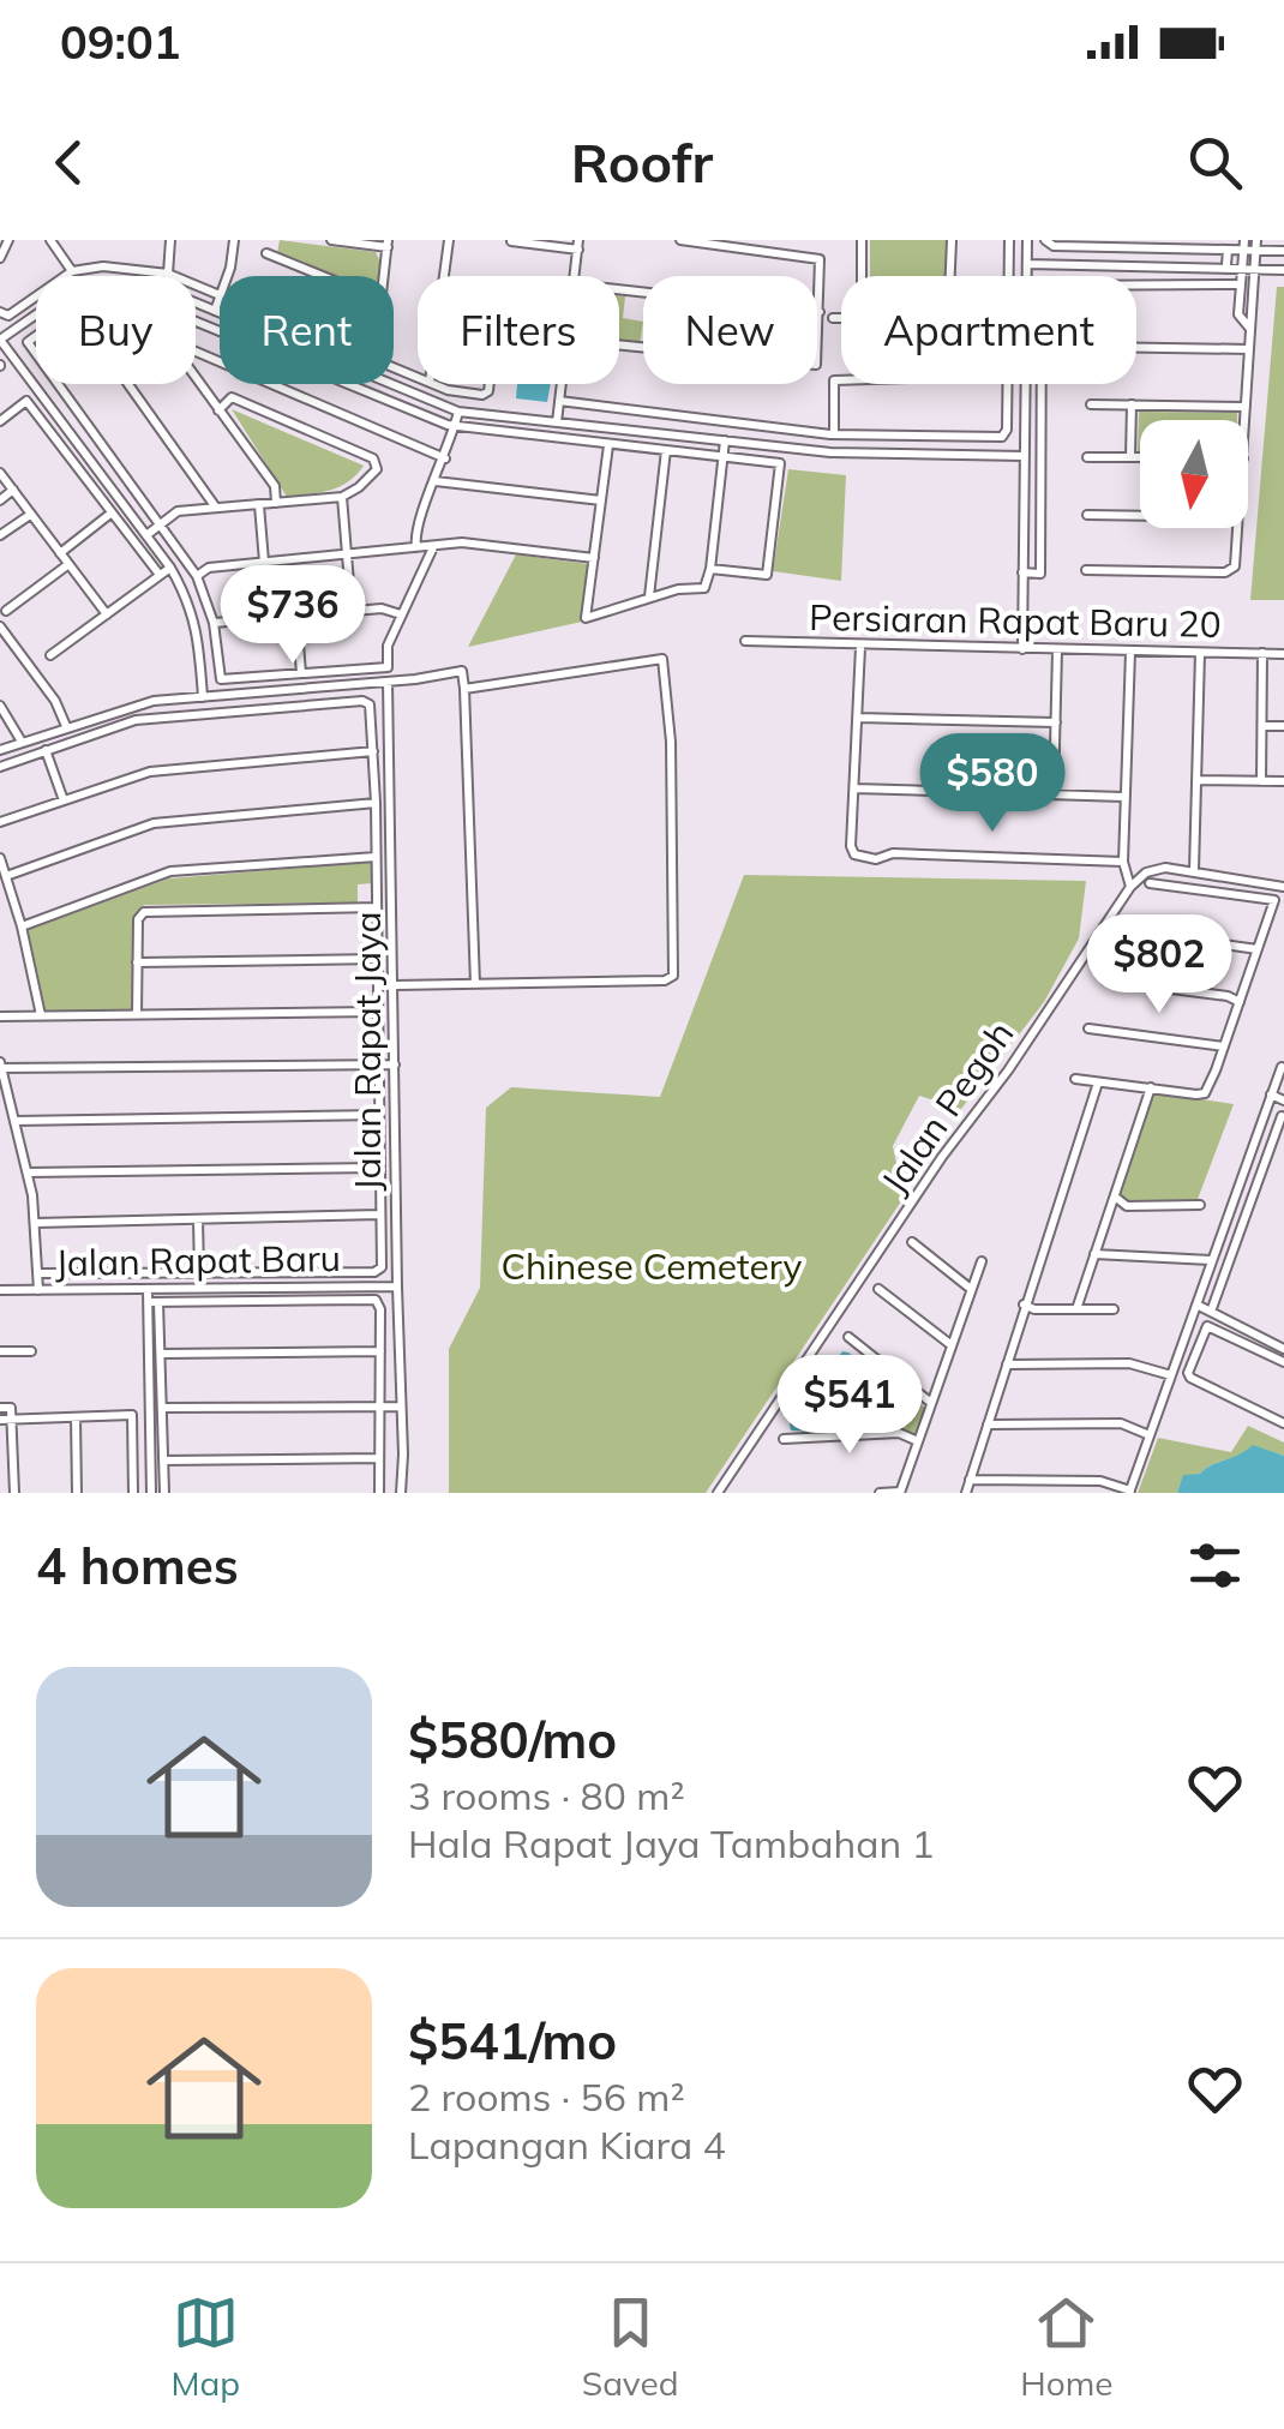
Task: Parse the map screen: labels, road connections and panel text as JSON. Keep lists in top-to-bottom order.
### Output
{
  "streets": {
    "street": [
      "Persiaran Rapat Baru 20",
      "Jalan Rapat Jaya",
      "Jalan Pegoh",
      "Jalan Rapat Baru"
    ]
  },
  "crossings": [
    ["Jalan Rapat Jaya", "Jalan Rapat Baru"]
  ],
  "parks": ["Chinese Cemetery"],
  "north": "bottom",
  "page": {
    "status": "09:01",
    "header": "Roofr",
    "chip": [
      "Buy",
      "Rent",
      "Filters",
      "New",
      "Apartment"
    ],
    "price": [
      "$736",
      "$580",
      "$802",
      "$541"
    ],
    "heading": "4 homes",
    "list": [
      {
        "name": "$580/mo",
        "note": "3 rooms · 80 m² · Hala Rapat Jaya Tambahan 1"
      },
      {
        "name": "$541/mo",
        "note": "2 rooms · 56 m² · Lapangan Kiara 4"
      }
    ],
    "tabs": ["Map", "Saved", "Home"]
  }
}
